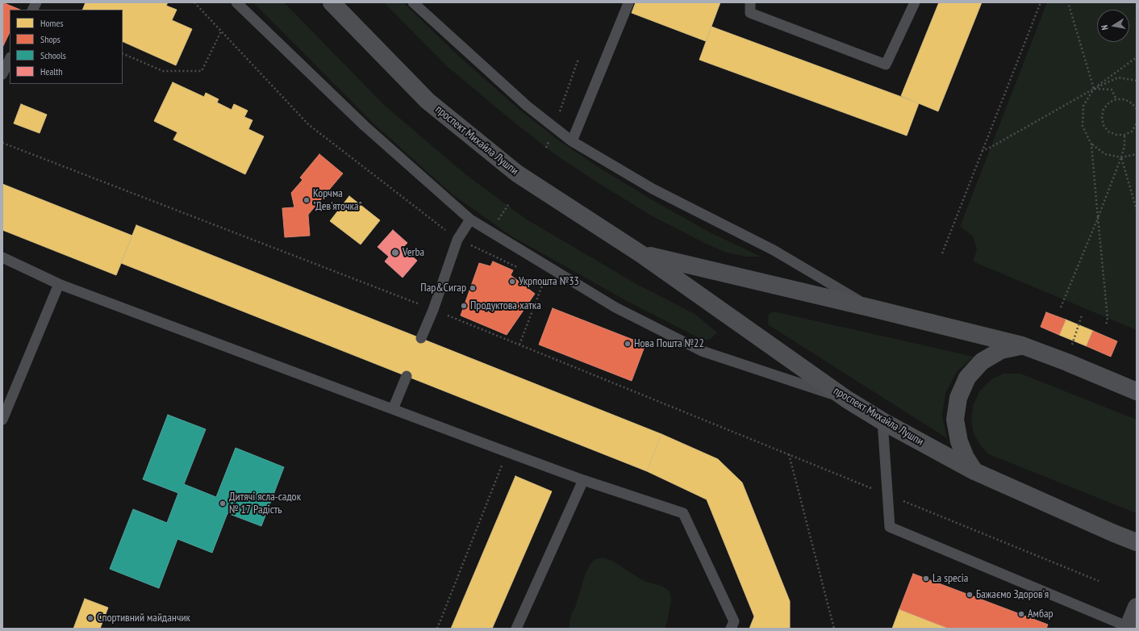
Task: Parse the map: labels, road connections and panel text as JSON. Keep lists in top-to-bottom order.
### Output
{
  "streets": {
    "main road": ["проспект Михайла Лушпи"]
  },
  "places": [
    "Корчма \"Дев'яточка\"",
    "Verba",
    "Укрпошта №33",
    "Пар&Сигар",
    "Продуктова хатка",
    "Нова Пошта №22",
    "Дитячі ясла-садок № 17 Радість",
    "La specia",
    "Бажаємо Здоров'я",
    "Амбар",
    "Спортивний майданчик"
  ],
  "legend": [
    "Homes",
    "Shops",
    "Schools",
    "Health"
  ],
  "north": "left"
}
